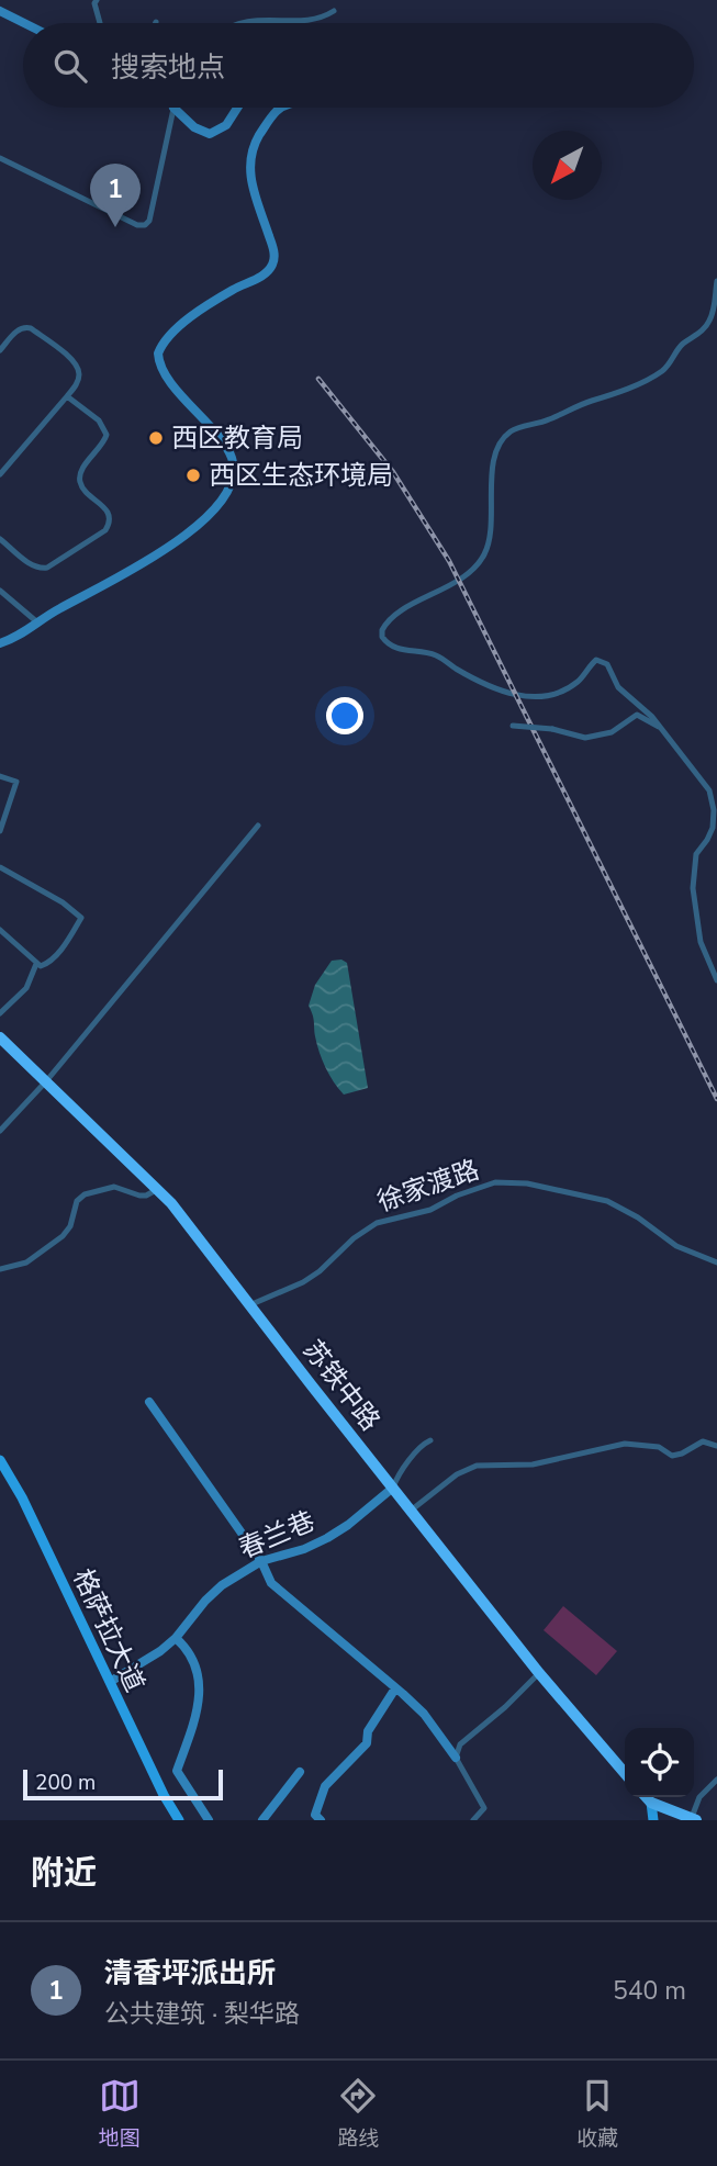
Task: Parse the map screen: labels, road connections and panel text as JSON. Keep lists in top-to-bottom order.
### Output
{
  "streets": {
    "highway": ["苏铁中路"],
    "main road": ["格萨拉大道"],
    "street": ["徐家渡路", "春兰巷"]
  },
  "crossings": [
    ["徐家渡路", "苏铁中路"],
    ["苏铁中路", "春兰巷"],
    ["春兰巷", "格萨拉大道"]
  ],
  "places": ["西区教育局", "西区生态环境局"],
  "scale_bar": "200 m",
  "north": "bottom left",
  "page": {
    "search": "搜索地点",
    "pins": "1",
    "scale": "200 m",
    "heading": "附近",
    "list": [
      {
        "mark": "1",
        "name": "清香坪派出所",
        "note": "公共建筑 · 梨华路",
        "value": "540 m"
      }
    ],
    "nav": ["地图", "路线", "收藏"]
  }
}
